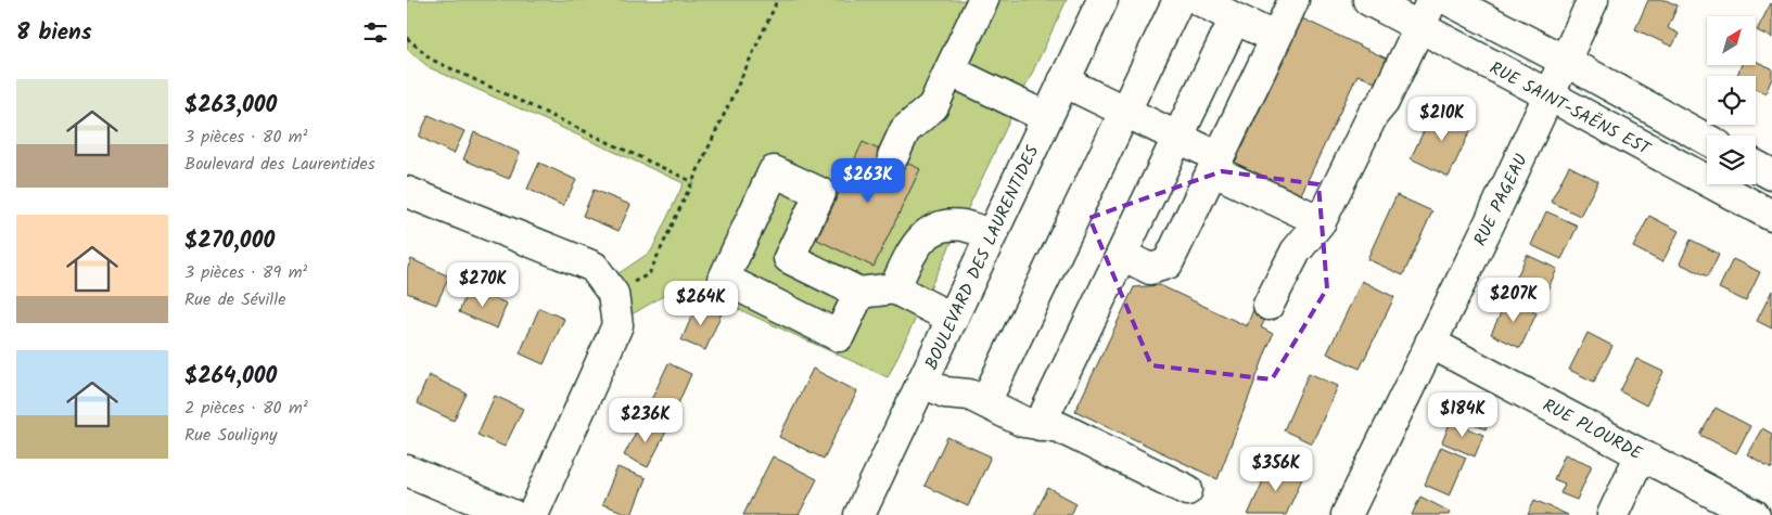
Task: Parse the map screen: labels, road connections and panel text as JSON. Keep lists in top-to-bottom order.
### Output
{
  "streets": {
    "street": [
      "RUE SAINT-SAËNS EST",
      "RUE PAGEAU",
      "BOULEVARD DES LAURENTIDES",
      "RUE PLOURDE"
    ]
  },
  "crossings": [
    ["RUE SAINT-SAËNS EST", "RUE PAGEAU"],
    ["RUE PAGEAU", "RUE PLOURDE"]
  ],
  "north": "top right",
  "page": {
    "heading": "8 biens",
    "list": [
      {
        "name": "$263,000",
        "note": "3 pièces · 80 m² · Boulevard des Laurentides"
      },
      {
        "name": "$270,000",
        "note": "3 pièces · 89 m² · Rue de Séville"
      },
      {
        "name": "$264,000",
        "note": "2 pièces · 80 m² · Rue Souligny"
      }
    ],
    "price": [
      "$210K",
      "$263K",
      "$270K",
      "$207K",
      "$264K",
      "$184K",
      "$236K",
      "$356K"
    ]
  }
}
